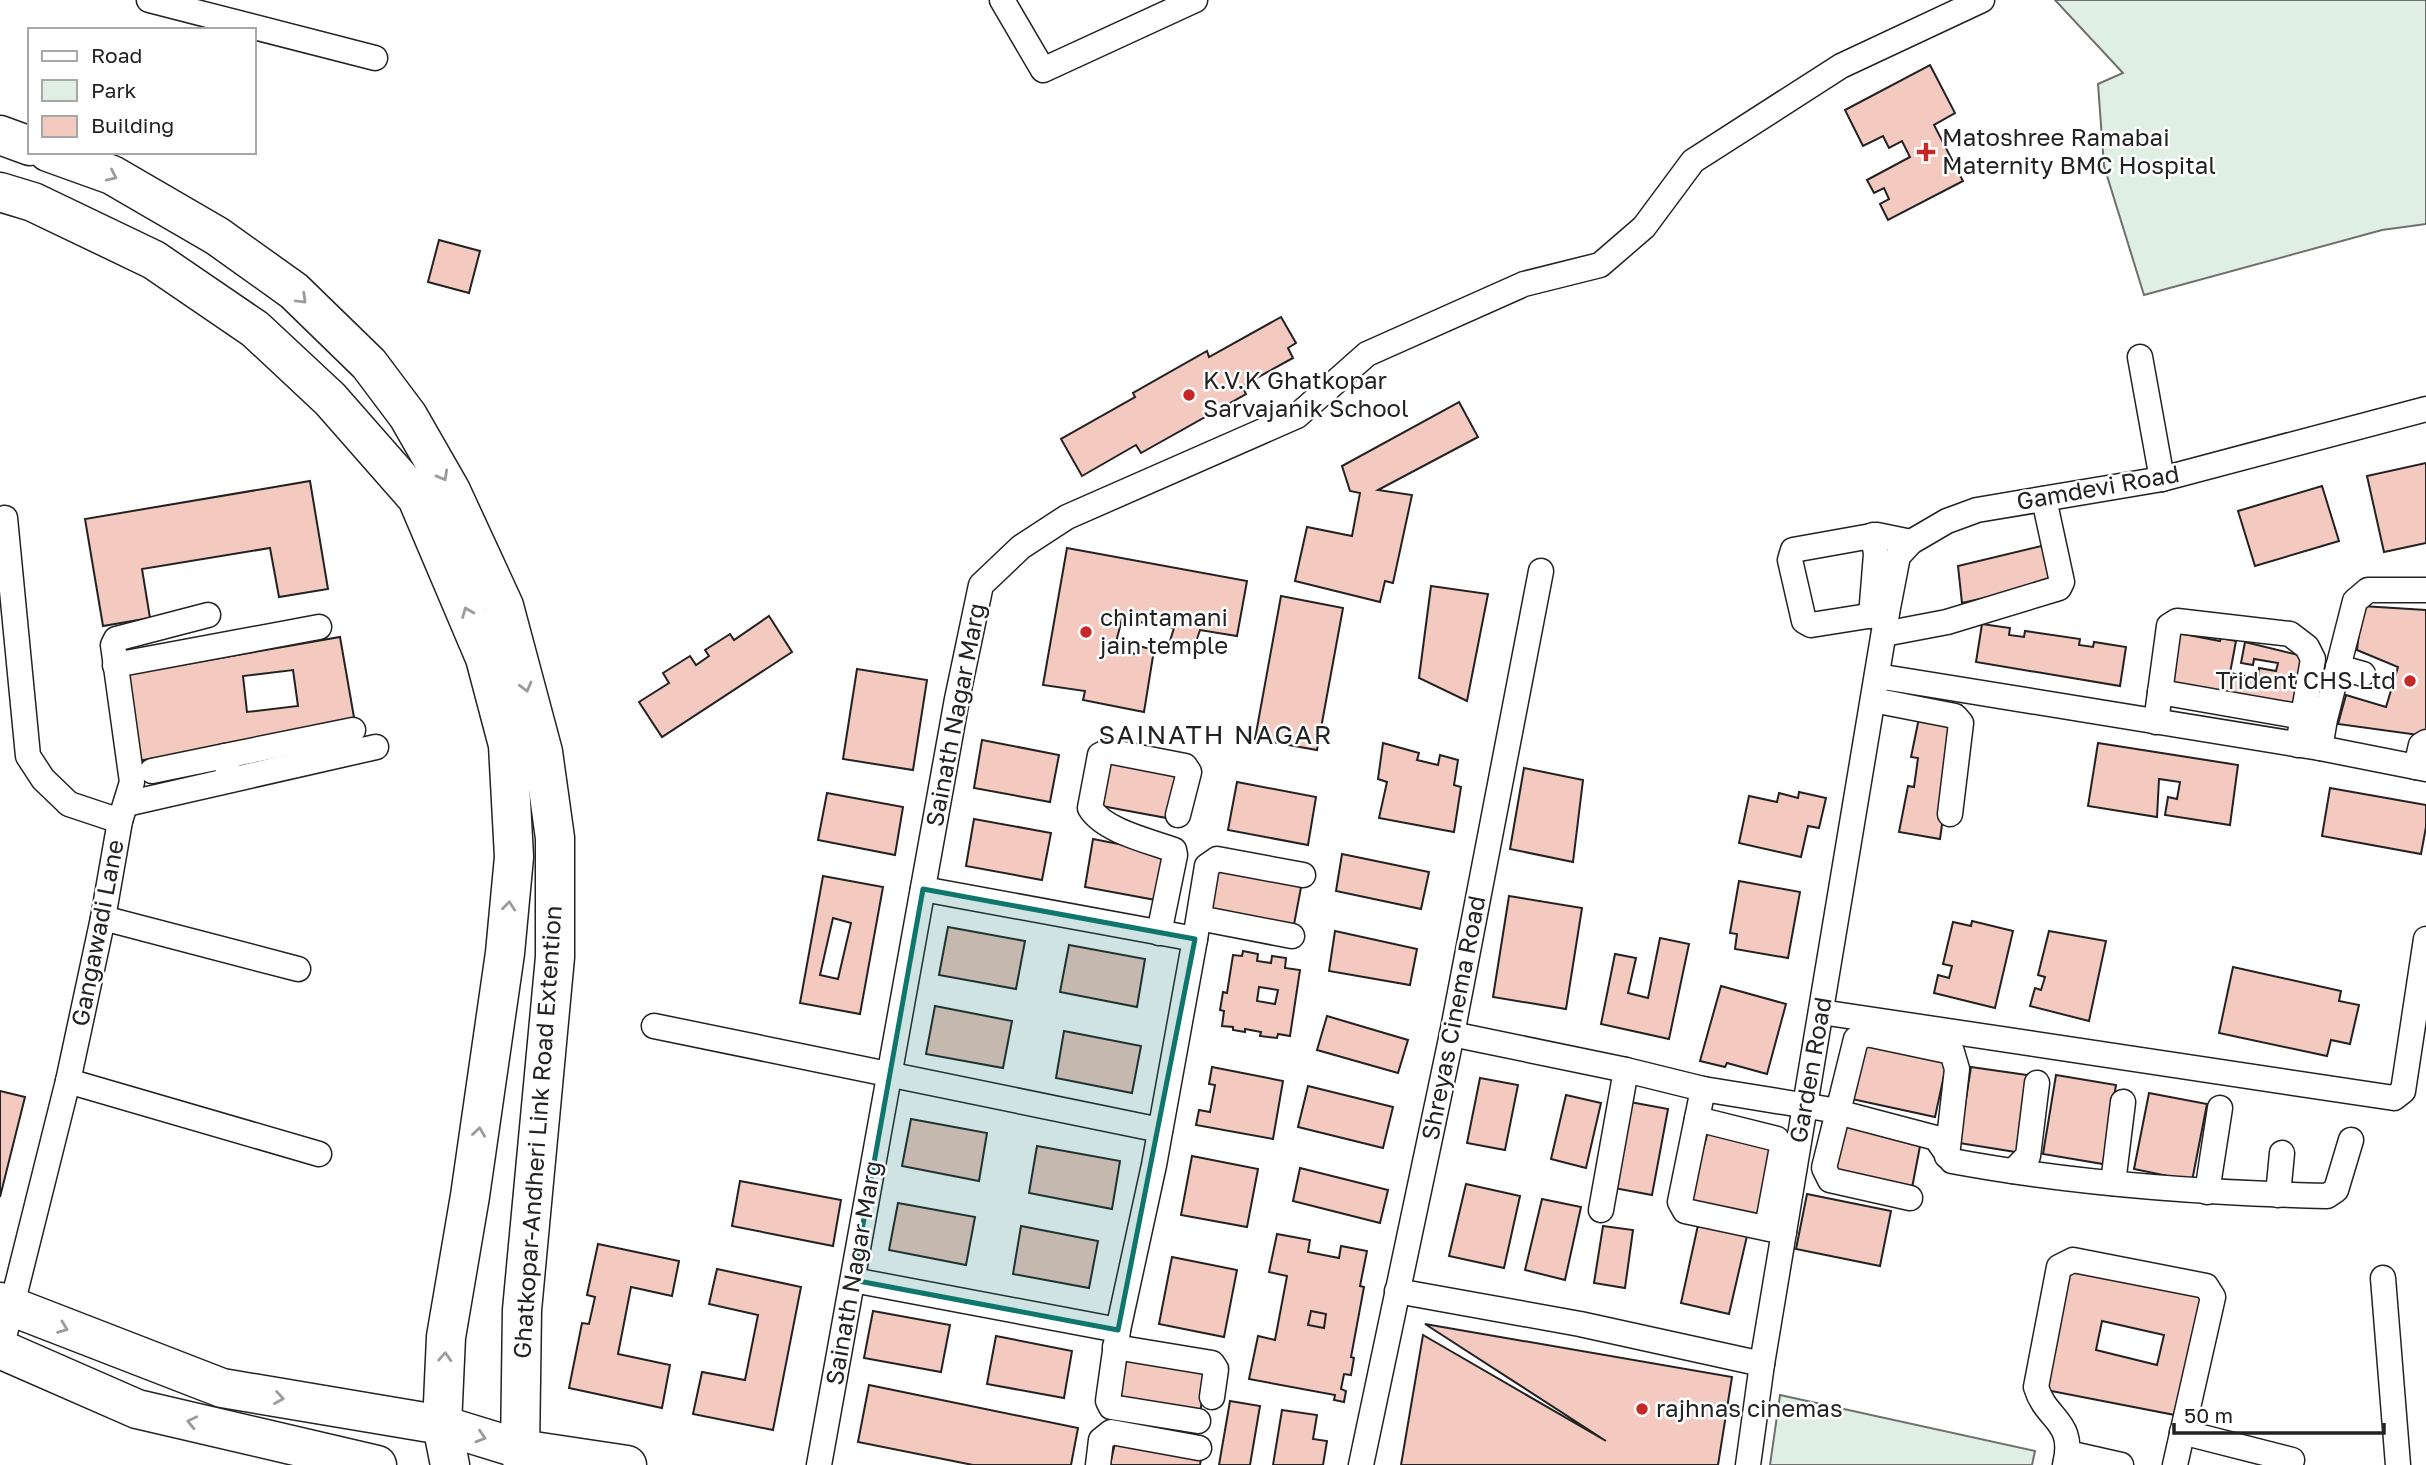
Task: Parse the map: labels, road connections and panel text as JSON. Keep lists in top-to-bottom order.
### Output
{
  "streets": {
    "main road": ["Ghatkopar-Andheri Link Road Extention"],
    "street": [
      "Gamdevi Road",
      "Sainath Nagar Marg",
      "Gangawadi Lane",
      "Shreyas Cinema Road",
      "Garden Road"
    ]
  },
  "crossings": [
    ["Gamdevi Road", "Garden Road"]
  ],
  "districts": ["SAINATH NAGAR"],
  "places": {
    "health": ["Matoshree Ramabai Maternity BMC Hospital"],
    "other": [
      "K.V.K Ghatkopar Sarvajanik School",
      "chintamani jain temple",
      "Trident CHS Ltd",
      "rajhnas cinemas"
    ]
  },
  "legend": ["Road", "Park", "Building"],
  "scale_bar": "50 m"
}
